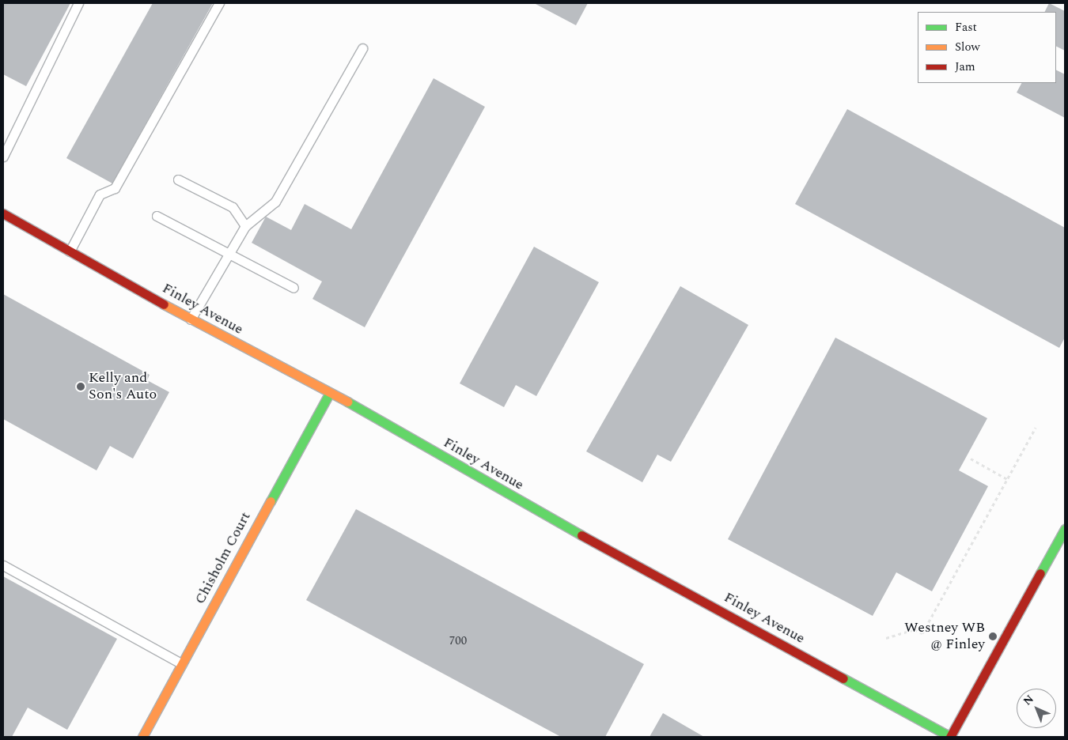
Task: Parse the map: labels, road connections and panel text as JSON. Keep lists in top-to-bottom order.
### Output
{
  "streets": {
    "street": ["Finley Avenue", "Chisholm Court"]
  },
  "crossings": [
    ["Finley Avenue", "Chisholm Court"]
  ],
  "places": ["Kelly and Son's Auto", "Westney WB @ Finley"],
  "house_numbers": ["700"],
  "legend": ["Fast", "Slow", "Jam"],
  "north": "top left"
}
